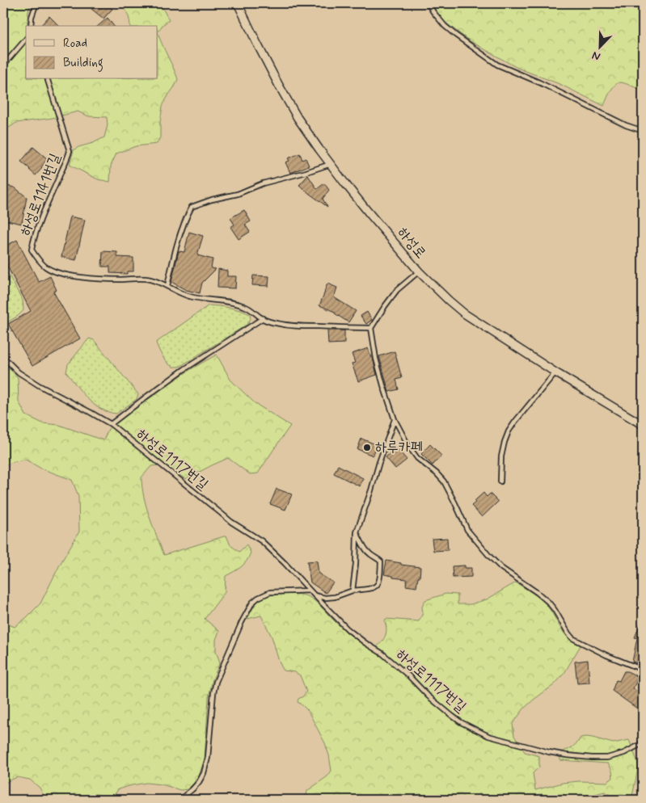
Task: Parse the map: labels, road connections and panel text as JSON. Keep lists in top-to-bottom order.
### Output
{
  "streets": {
    "street": ["하성로"],
    "lane": ["하성로1141번길", "하성로1117번길"]
  },
  "places": ["하루카페"],
  "legend": ["Road", "Building"],
  "north": "bottom left"
}
